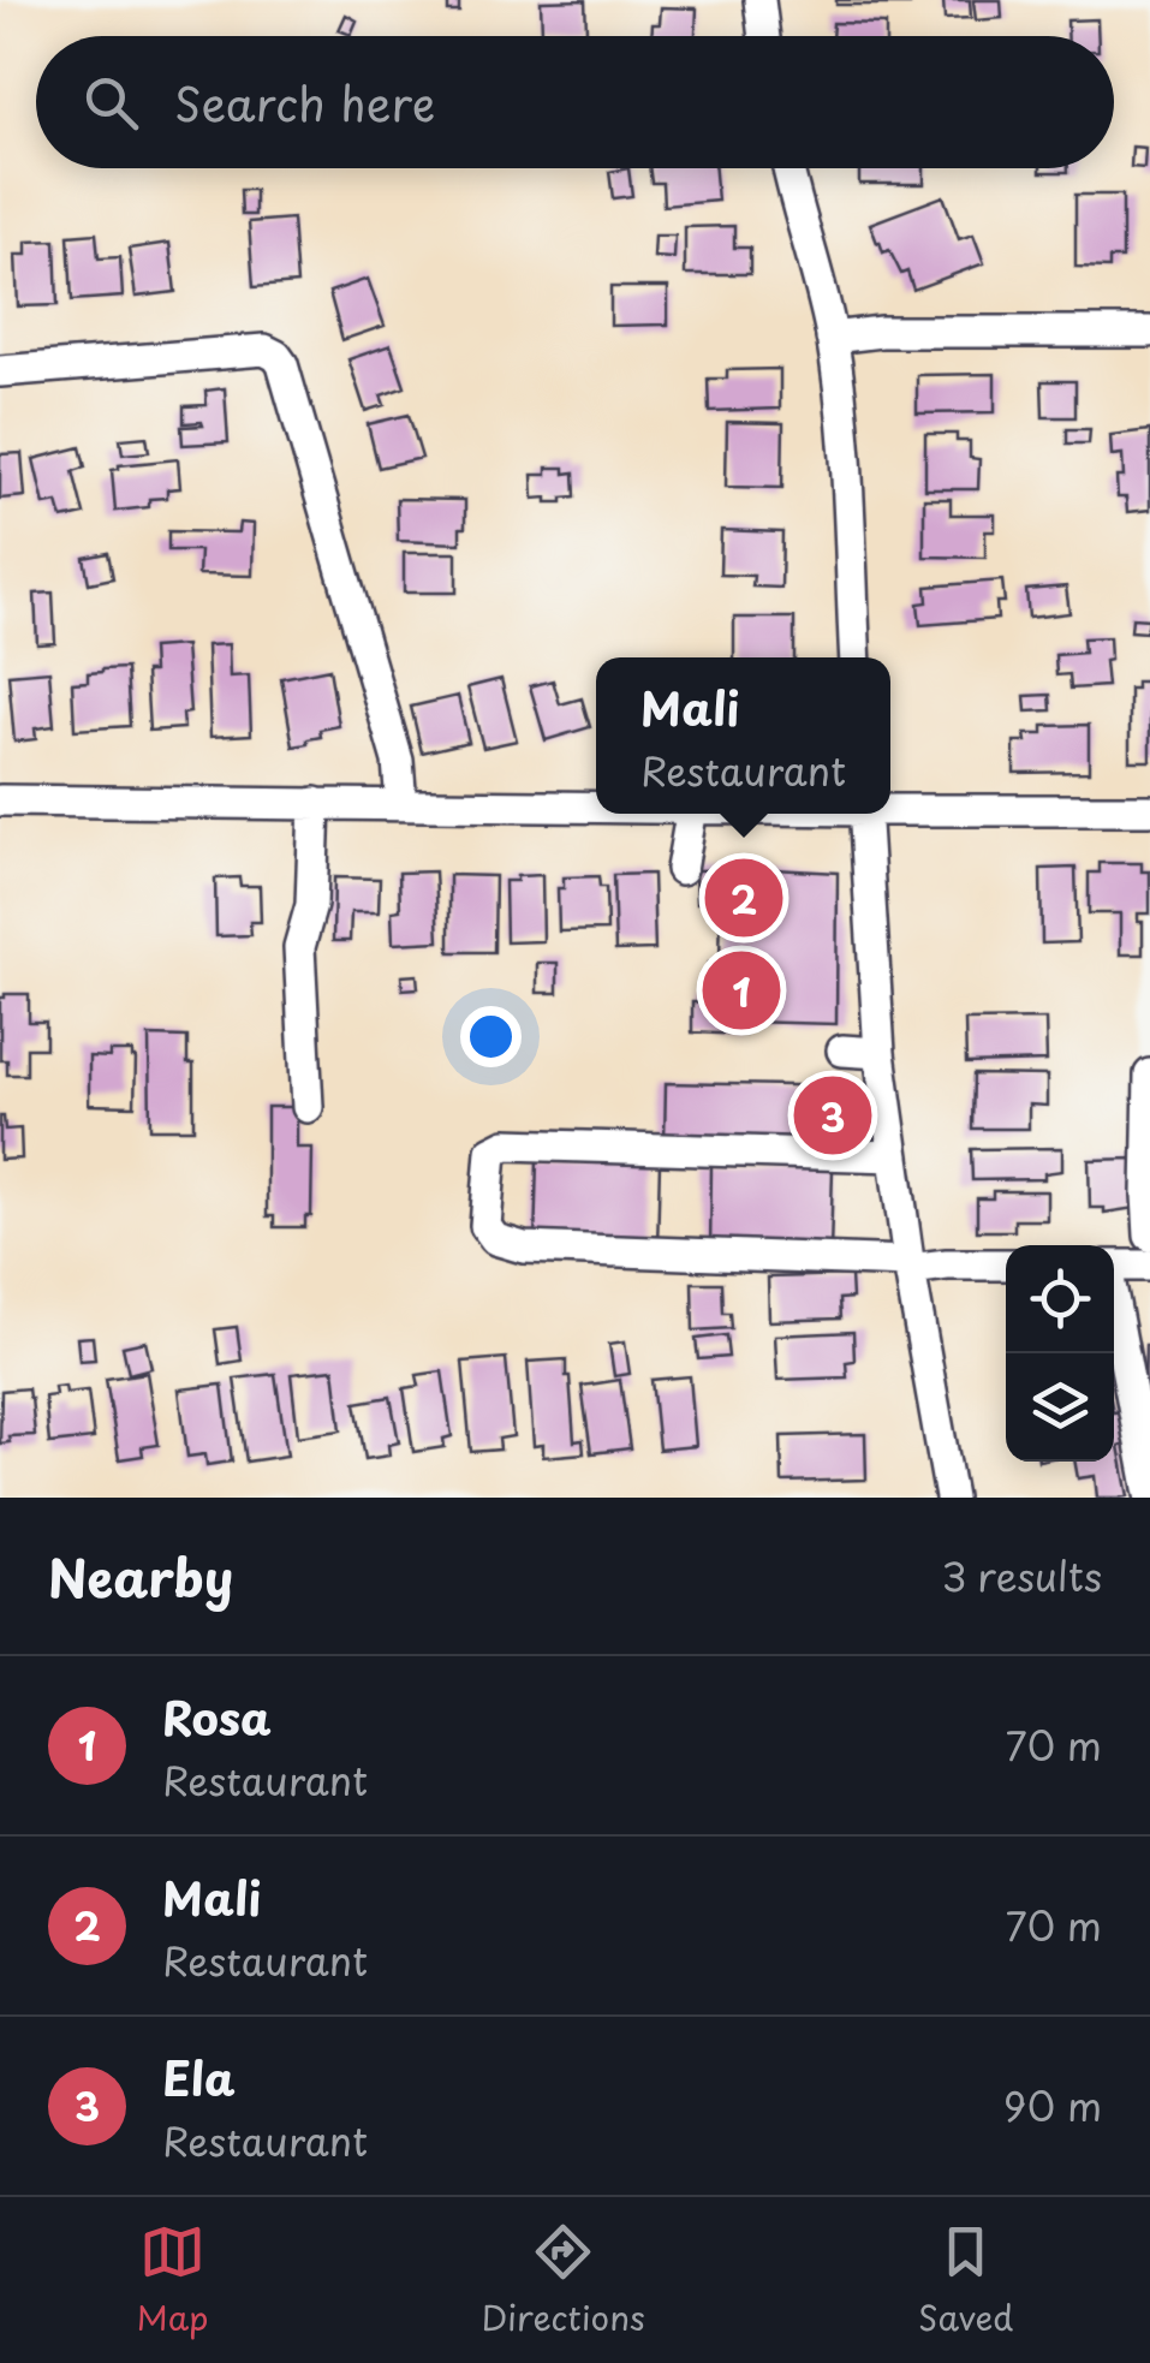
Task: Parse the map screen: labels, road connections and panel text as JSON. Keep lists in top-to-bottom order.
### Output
{
  "page": {
    "search": "Search here",
    "popup": ["Mali", "Restaurant"],
    "pins": ["2", "1", "3"],
    "heading": ["Nearby", "3 results"],
    "list": [
      {
        "mark": "1",
        "name": "Rosa",
        "note": "Restaurant",
        "value": "70 m"
      },
      {
        "mark": "2",
        "name": "Mali",
        "note": "Restaurant",
        "value": "70 m"
      },
      {
        "mark": "3",
        "name": "Ela",
        "note": "Restaurant",
        "value": "90 m"
      }
    ],
    "nav": ["Map", "Directions", "Saved"]
  }
}
